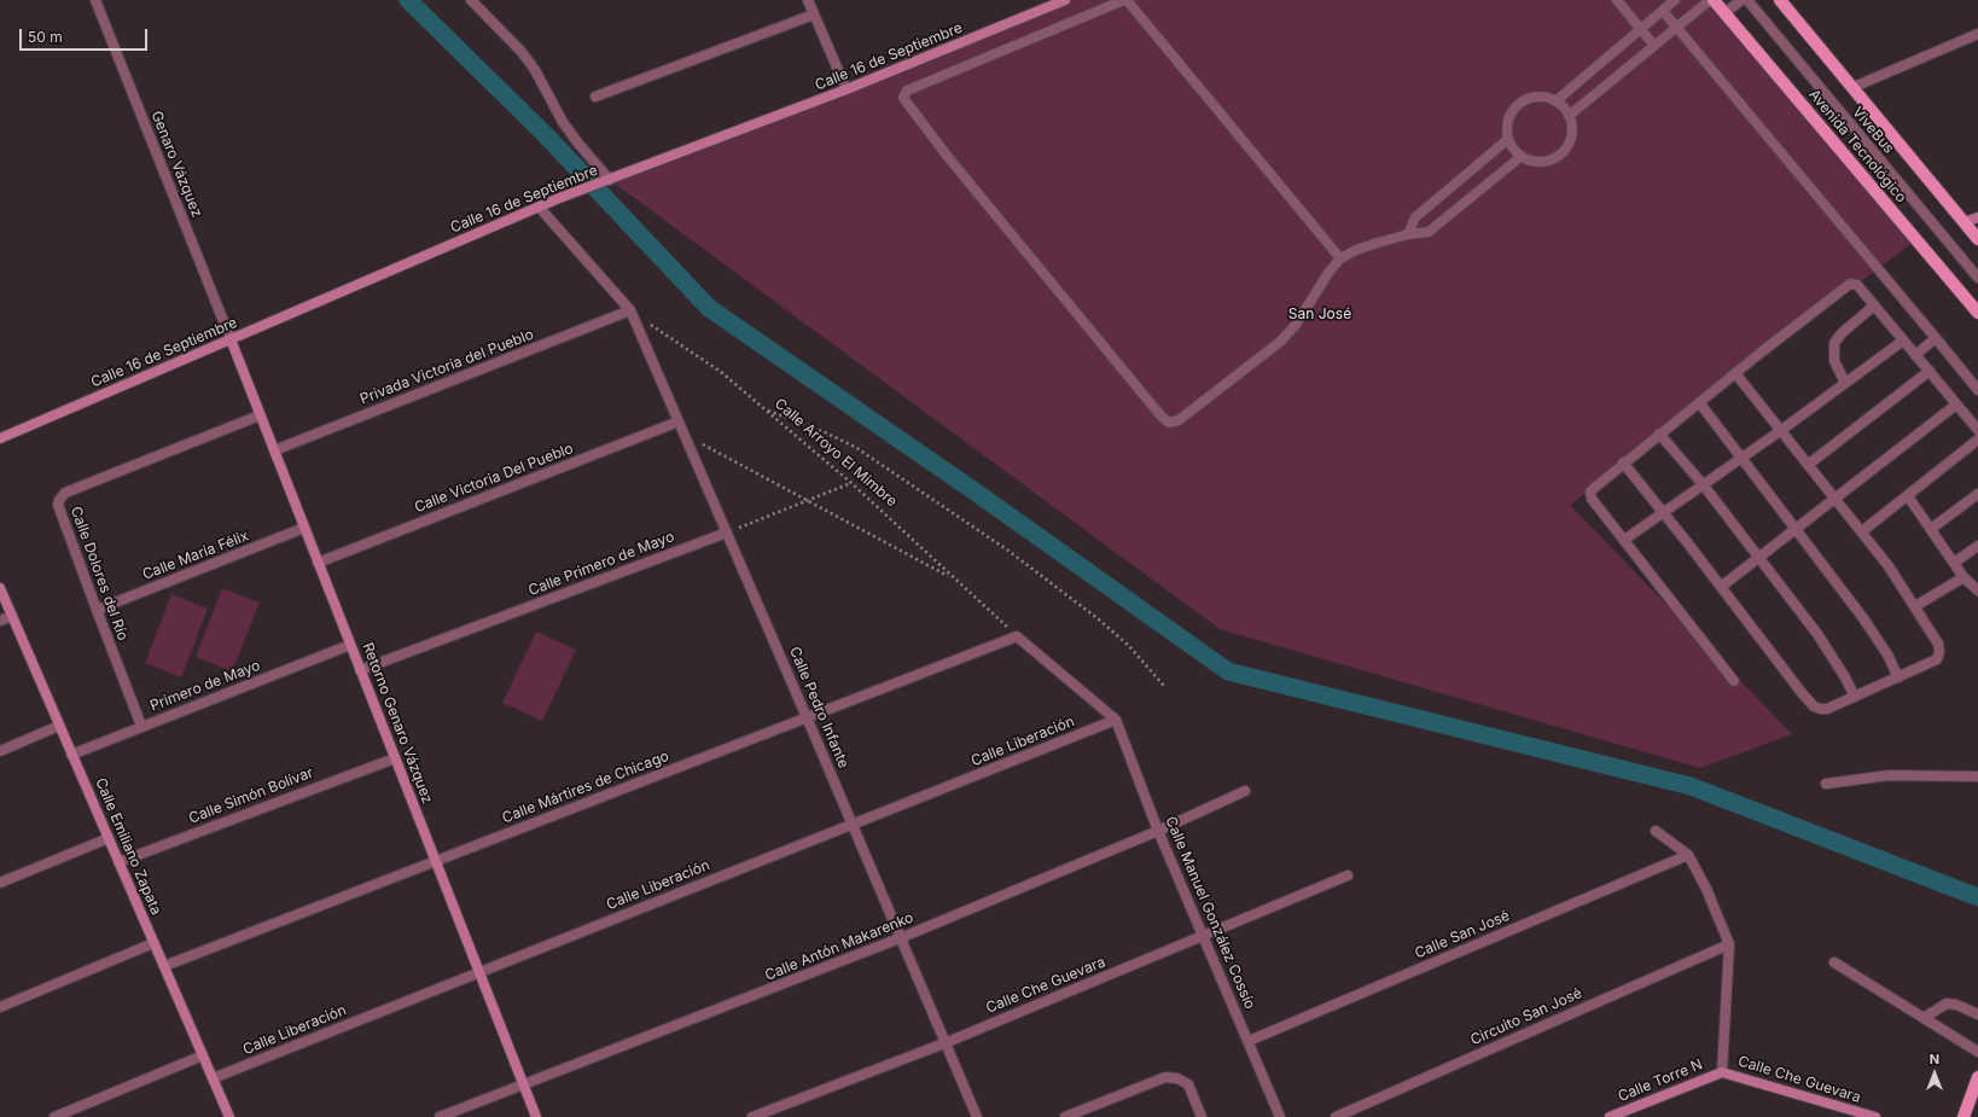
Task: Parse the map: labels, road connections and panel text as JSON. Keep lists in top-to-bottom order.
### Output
{
  "streets": {
    "main road": ["Avenida Tecnológico"],
    "street": [
      "Calle 16 de Septiembre",
      "ViveBus",
      "Genaro Vázquez",
      "Privada Victoria del Pueblo",
      "Calle Victoria Del Pueblo",
      "Calle María Félix",
      "Calle Primero de Mayo",
      "Calle Dolores del Río",
      "Primero de Mayo",
      "Calle Pedro Infante",
      "Retorno Genaro Vázquez",
      "Calle Liberación",
      "Calle Mártires de Chicago",
      "Calle Simón Bolívar",
      "Calle Emiliano Zapata",
      "Calle Manuel González Cossío",
      "Calle San José",
      "Calle Antón Makarenko",
      "Calle Che Guevara",
      "Circuito San José",
      "Calle Torre N"
    ],
    "path": ["Calle Arroyo El Mimbre"]
  },
  "crossings": [
    ["Calle 16 de Septiembre", "Genaro Vázquez"],
    ["Calle 16 de Septiembre", "Retorno Genaro Vázquez"],
    ["Genaro Vázquez", "Retorno Genaro Vázquez"],
    ["Privada Victoria del Pueblo", "Calle Arroyo El Mimbre"],
    ["Privada Victoria del Pueblo", "Calle Pedro Infante"],
    ["Privada Victoria del Pueblo", "Retorno Genaro Vázquez"],
    ["Calle Arroyo El Mimbre", "Calle Pedro Infante"],
    ["Calle Arroyo El Mimbre", "Calle Mártires de Chicago"],
    ["Calle Victoria Del Pueblo", "Calle Pedro Infante"],
    ["Calle Victoria Del Pueblo", "Retorno Genaro Vázquez"],
    ["Calle María Félix", "Calle Dolores del Río"],
    ["Calle María Félix", "Retorno Genaro Vázquez"],
    ["Calle Primero de Mayo", "Calle Pedro Infante"],
    ["Calle Primero de Mayo", "Retorno Genaro Vázquez"],
    ["Calle Dolores del Río", "Primero de Mayo"],
    ["Calle Dolores del Río", "Retorno Genaro Vázquez"],
    ["Primero de Mayo", "Retorno Genaro Vázquez"],
    ["Primero de Mayo", "Calle Emiliano Zapata"],
    ["Calle Pedro Infante", "Calle Liberación"],
    ["Calle Pedro Infante", "Calle Mártires de Chicago"],
    ["Calle Pedro Infante", "Calle Antón Makarenko"],
    ["Calle Pedro Infante", "Calle Che Guevara"],
    ["Retorno Genaro Vázquez", "Calle Liberación"],
    ["Retorno Genaro Vázquez", "Calle Mártires de Chicago"],
    ["Retorno Genaro Vázquez", "Calle Simón Bolívar"],
    ["Retorno Genaro Vázquez", "Calle Antón Makarenko"],
    ["Calle Liberación", "Calle Emiliano Zapata"],
    ["Calle Liberación", "Calle Manuel González Cossío"],
    ["Calle Mártires de Chicago", "Calle Emiliano Zapata"],
    ["Calle Simón Bolívar", "Calle Emiliano Zapata"],
    ["Calle Manuel González Cossío", "Calle San José"],
    ["Calle Manuel González Cossío", "Calle Antón Makarenko"],
    ["Calle Manuel González Cossío", "Calle Che Guevara"],
    ["Calle San José", "Calle Che Guevara"],
    ["Calle Che Guevara", "Circuito San José"],
    ["Calle Che Guevara", "Calle Torre N"]
  ],
  "parks": ["San José"],
  "scale_bar": "50 m",
  "north": "top"
}
